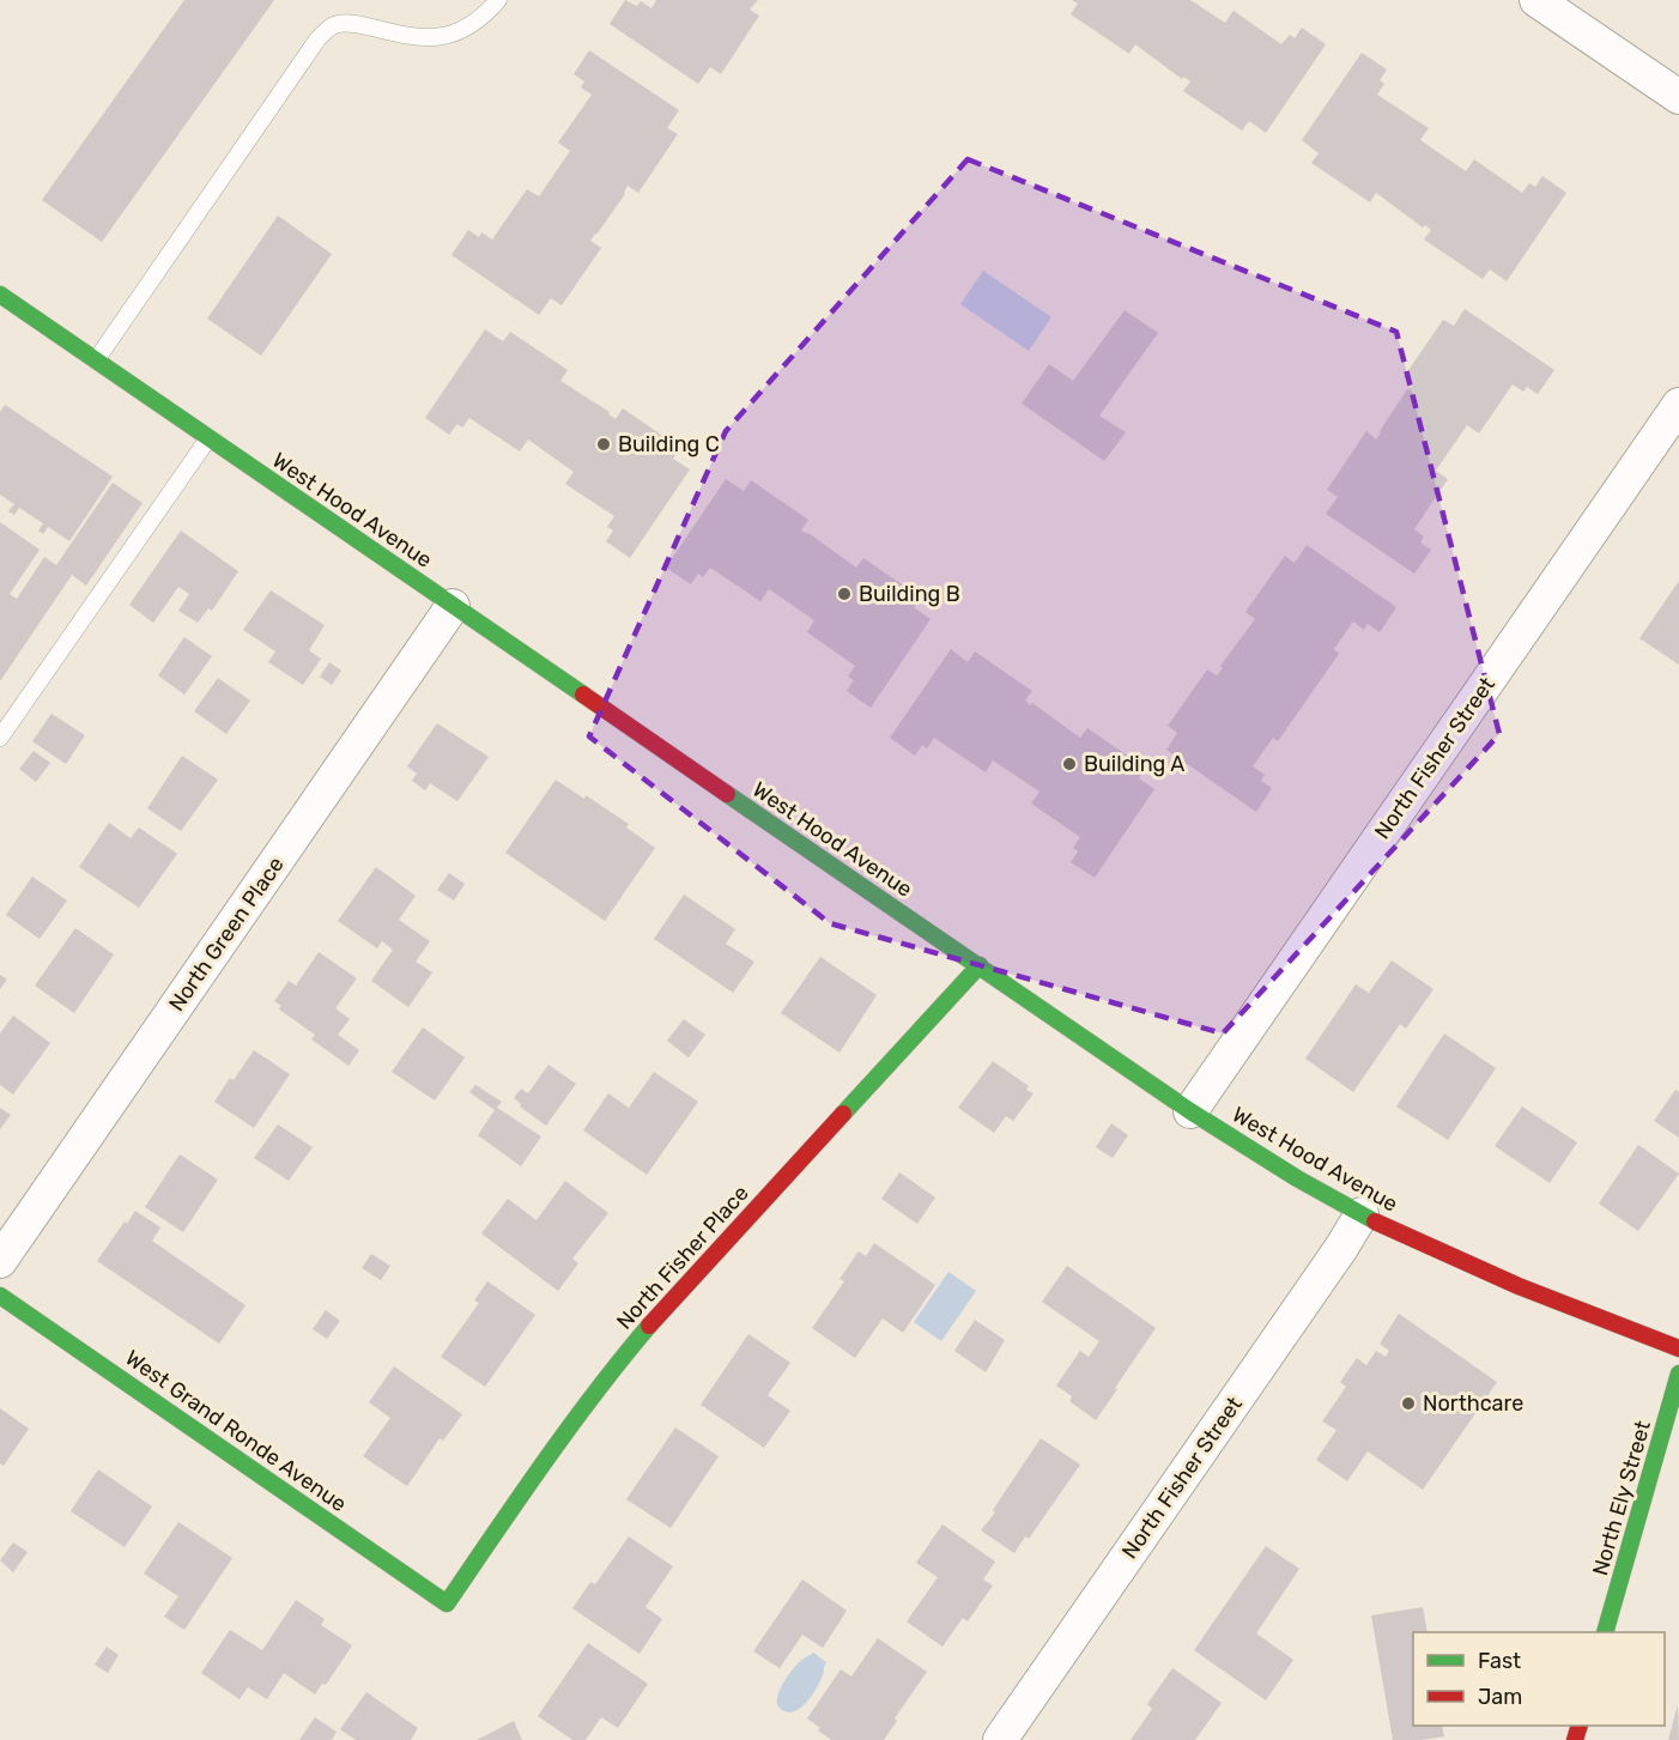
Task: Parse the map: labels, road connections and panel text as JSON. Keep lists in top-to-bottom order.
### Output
{
  "streets": {
    "street": [
      "West Hood Avenue",
      "North Fisher Street",
      "North Green Place",
      "North Fisher Place",
      "West Grand Ronde Avenue",
      "North Ely Street"
    ]
  },
  "crossings": [
    ["West Hood Avenue", "North Fisher Street"],
    ["West Hood Avenue", "North Green Place"],
    ["West Hood Avenue", "North Fisher Place"],
    ["North Fisher Place", "West Grand Ronde Avenue"]
  ],
  "places": [
    "Building C",
    "Building B",
    "Building A",
    "Northcare"
  ],
  "legend": ["Fast", "Jam"]
}
